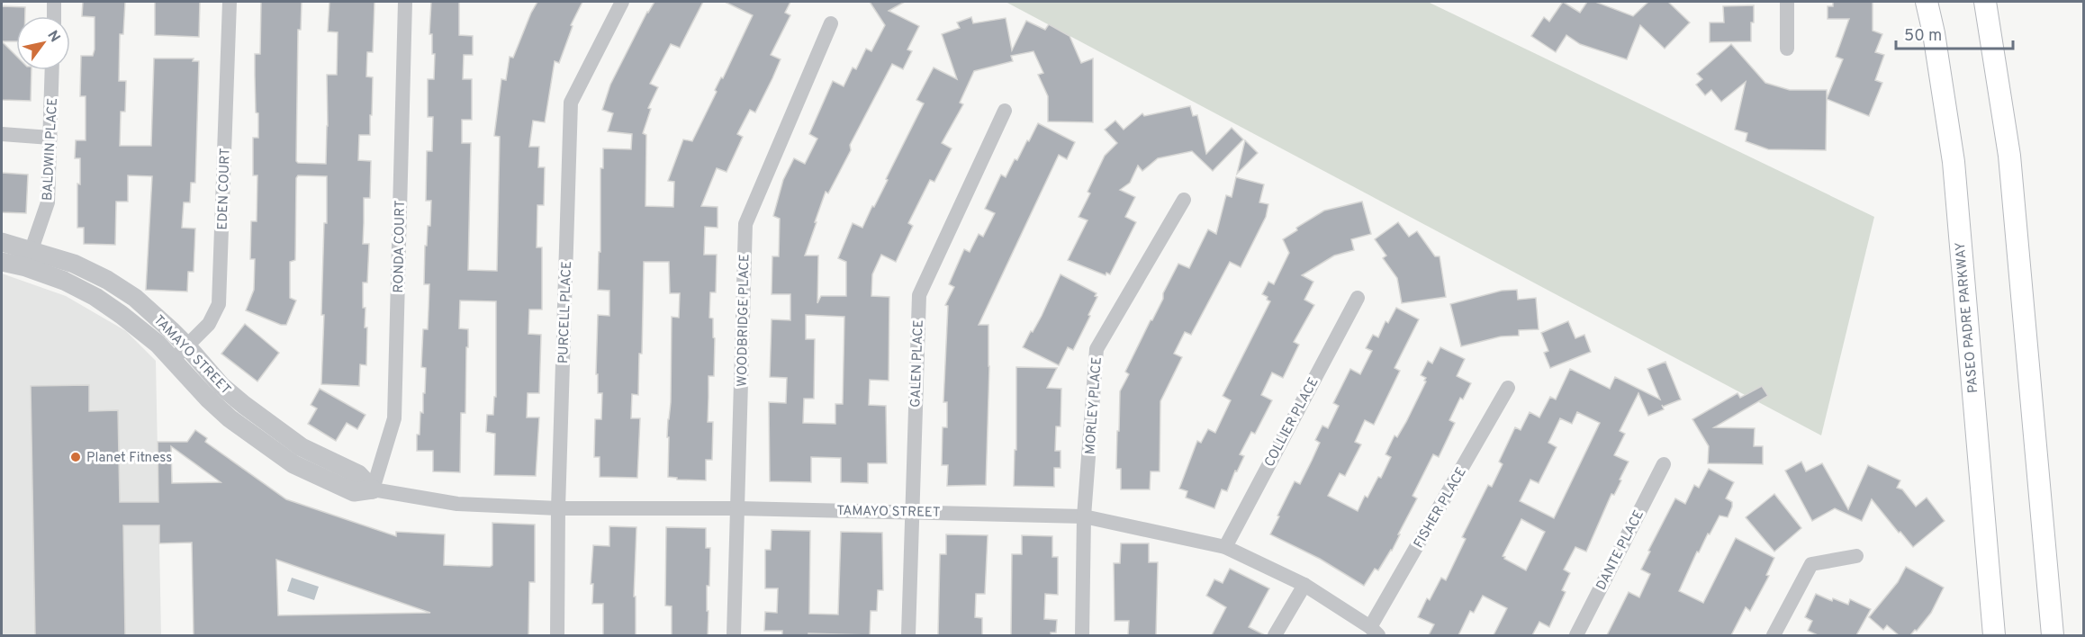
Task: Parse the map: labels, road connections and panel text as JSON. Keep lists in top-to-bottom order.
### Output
{
  "streets": {
    "main road": ["PASEO PADRE PARKWAY"],
    "street": [
      "BALDWIN PLACE",
      "EDEN COURT",
      "RONDA COURT",
      "PURCELL PLACE",
      "WOODBRIDGE PLACE",
      "TAMAYO STREET",
      "GALEN PLACE",
      "MORLEY PLACE",
      "COLLIER PLACE",
      "FISHER PLACE",
      "DANTE PLACE"
    ]
  },
  "crossings": [
    ["BALDWIN PLACE", "TAMAYO STREET"],
    ["EDEN COURT", "TAMAYO STREET"],
    ["RONDA COURT", "TAMAYO STREET"],
    ["PURCELL PLACE", "TAMAYO STREET"],
    ["WOODBRIDGE PLACE", "TAMAYO STREET"],
    ["TAMAYO STREET", "GALEN PLACE"],
    ["TAMAYO STREET", "MORLEY PLACE"],
    ["TAMAYO STREET", "COLLIER PLACE"],
    ["TAMAYO STREET", "FISHER PLACE"]
  ],
  "places": ["Planet Fitness"],
  "scale_bar": "50 m",
  "north": "top right"
}
